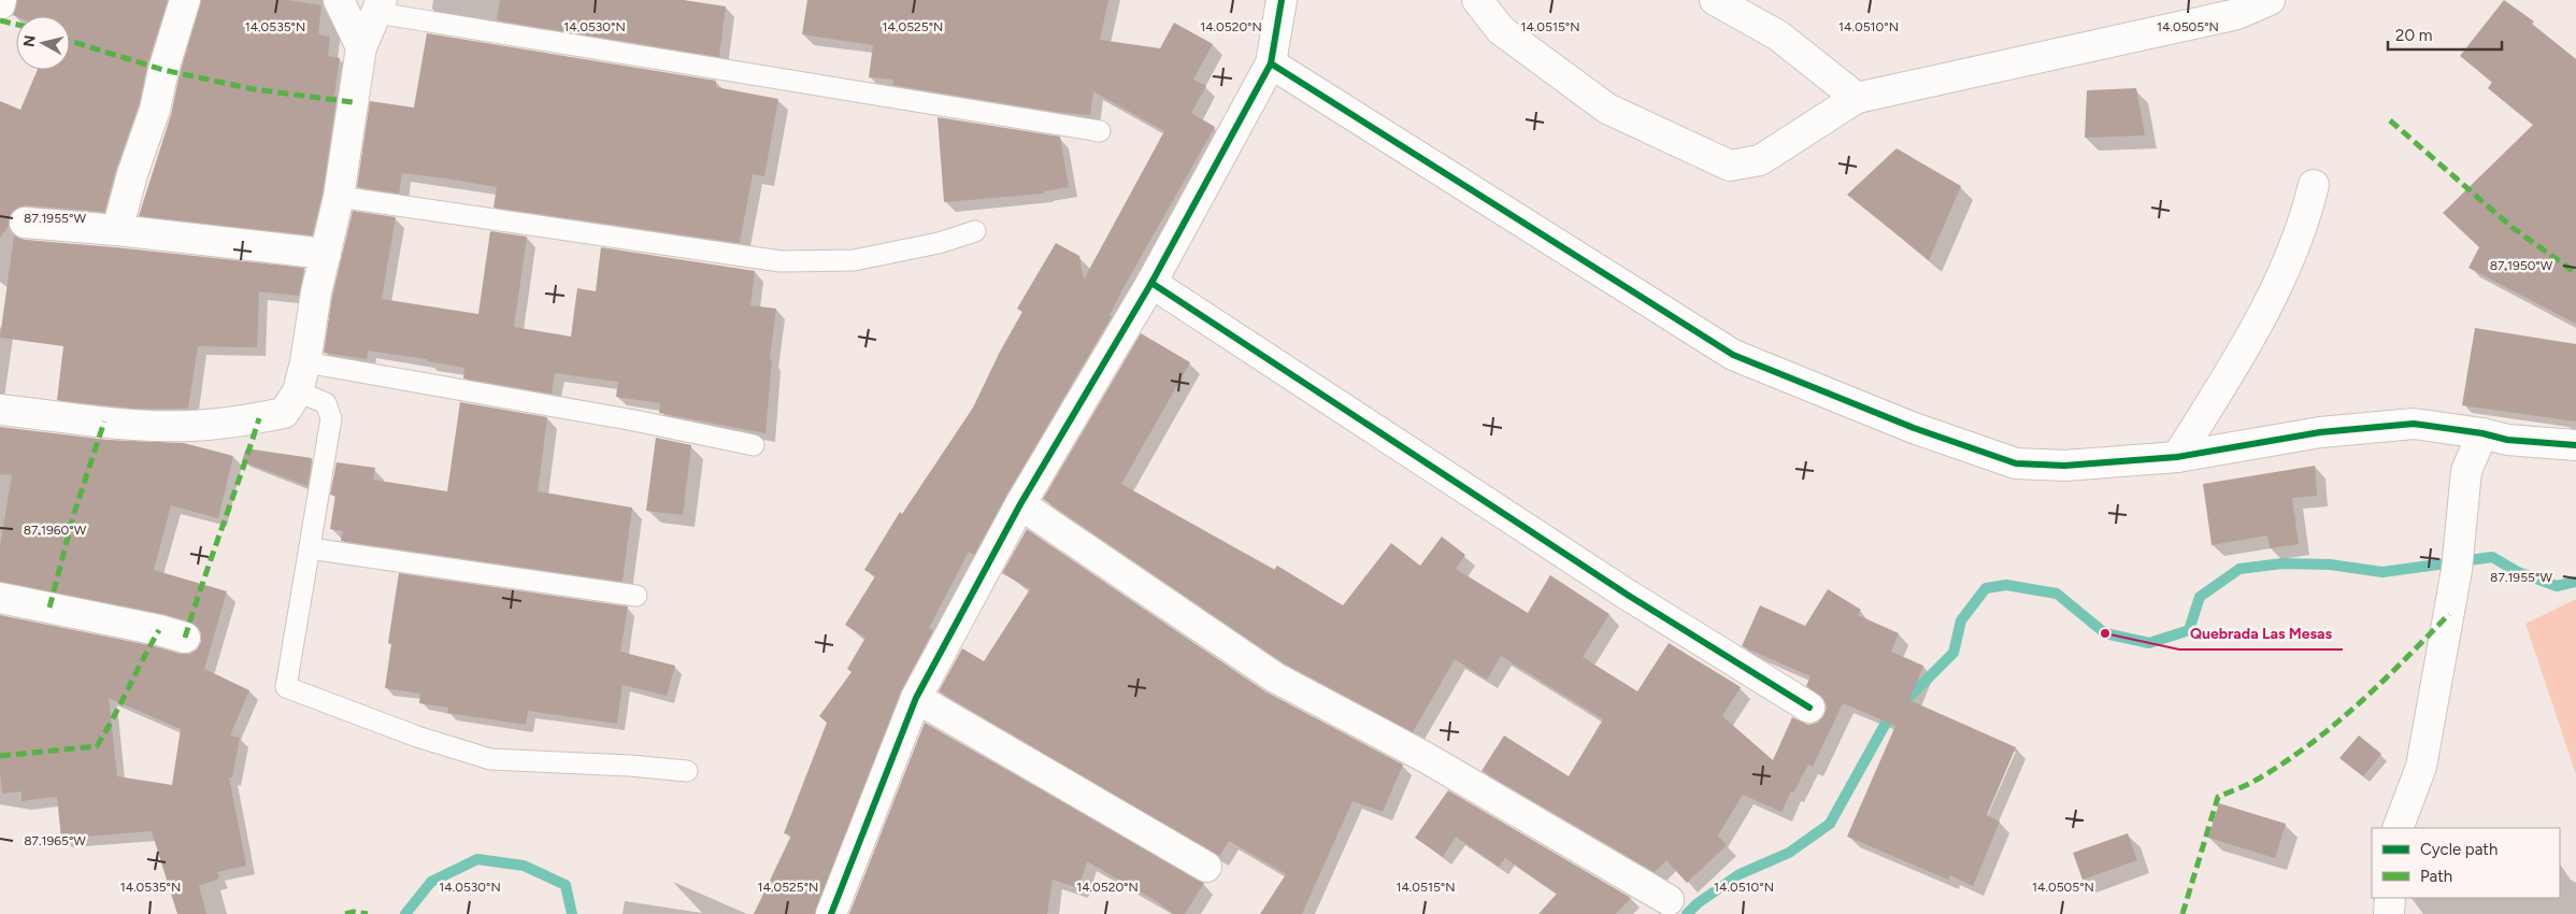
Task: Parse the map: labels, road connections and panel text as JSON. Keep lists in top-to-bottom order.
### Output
{
  "places": ["Quebrada Las Mesas"],
  "legend": ["Cycle path", "Path"],
  "scale_bar": "20 m",
  "north": "left",
  "coordinates": [
    "14.0535°N",
    "14.0530°N",
    "14.0525°N",
    "14.0520°N",
    "14.0515°N",
    "14.0510°N",
    "14.0505°N",
    "87.1955°W",
    "87.1950°W",
    "87.1960°W",
    "87.1965°W"
  ]
}
